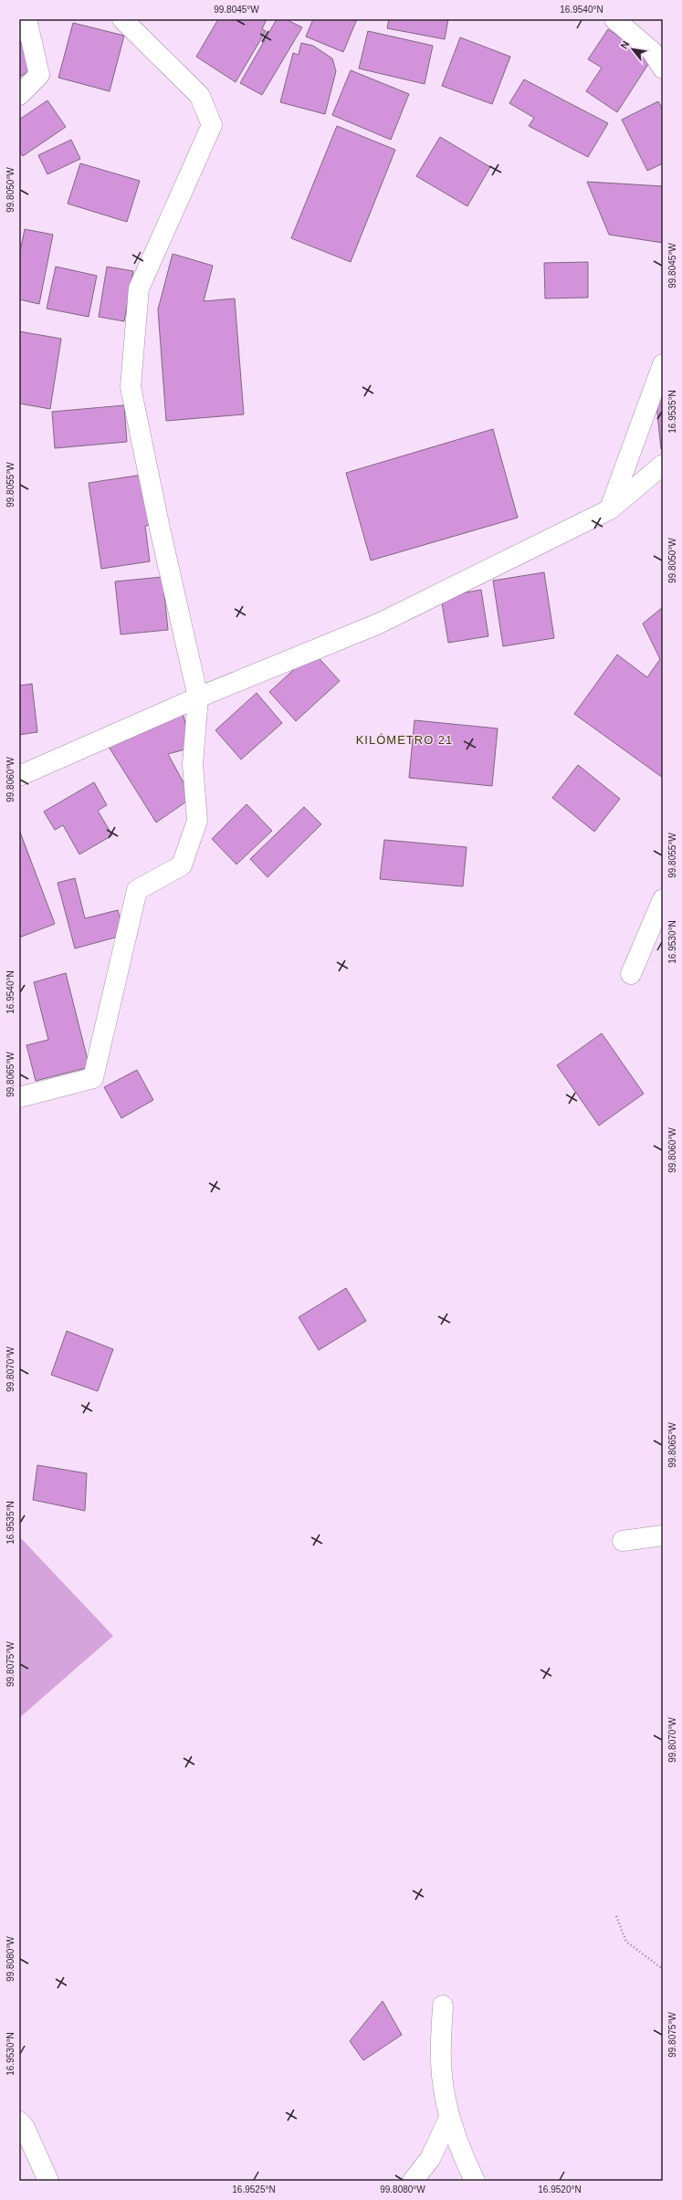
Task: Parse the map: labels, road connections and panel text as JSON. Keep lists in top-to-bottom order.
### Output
{
  "districts": ["KILÓMETRO 21"],
  "north": "top left",
  "coordinates": [
    "99.8045°W",
    "16.9540°N",
    "99.8050°W",
    "16.9535°N",
    "99.8055°W",
    "99.8060°W",
    "16.9530°N",
    "99.8065°W",
    "99.8070°W",
    "99.8075°W",
    "99.8080°W",
    "16.9525°N",
    "16.9520°N"
  ]
}
